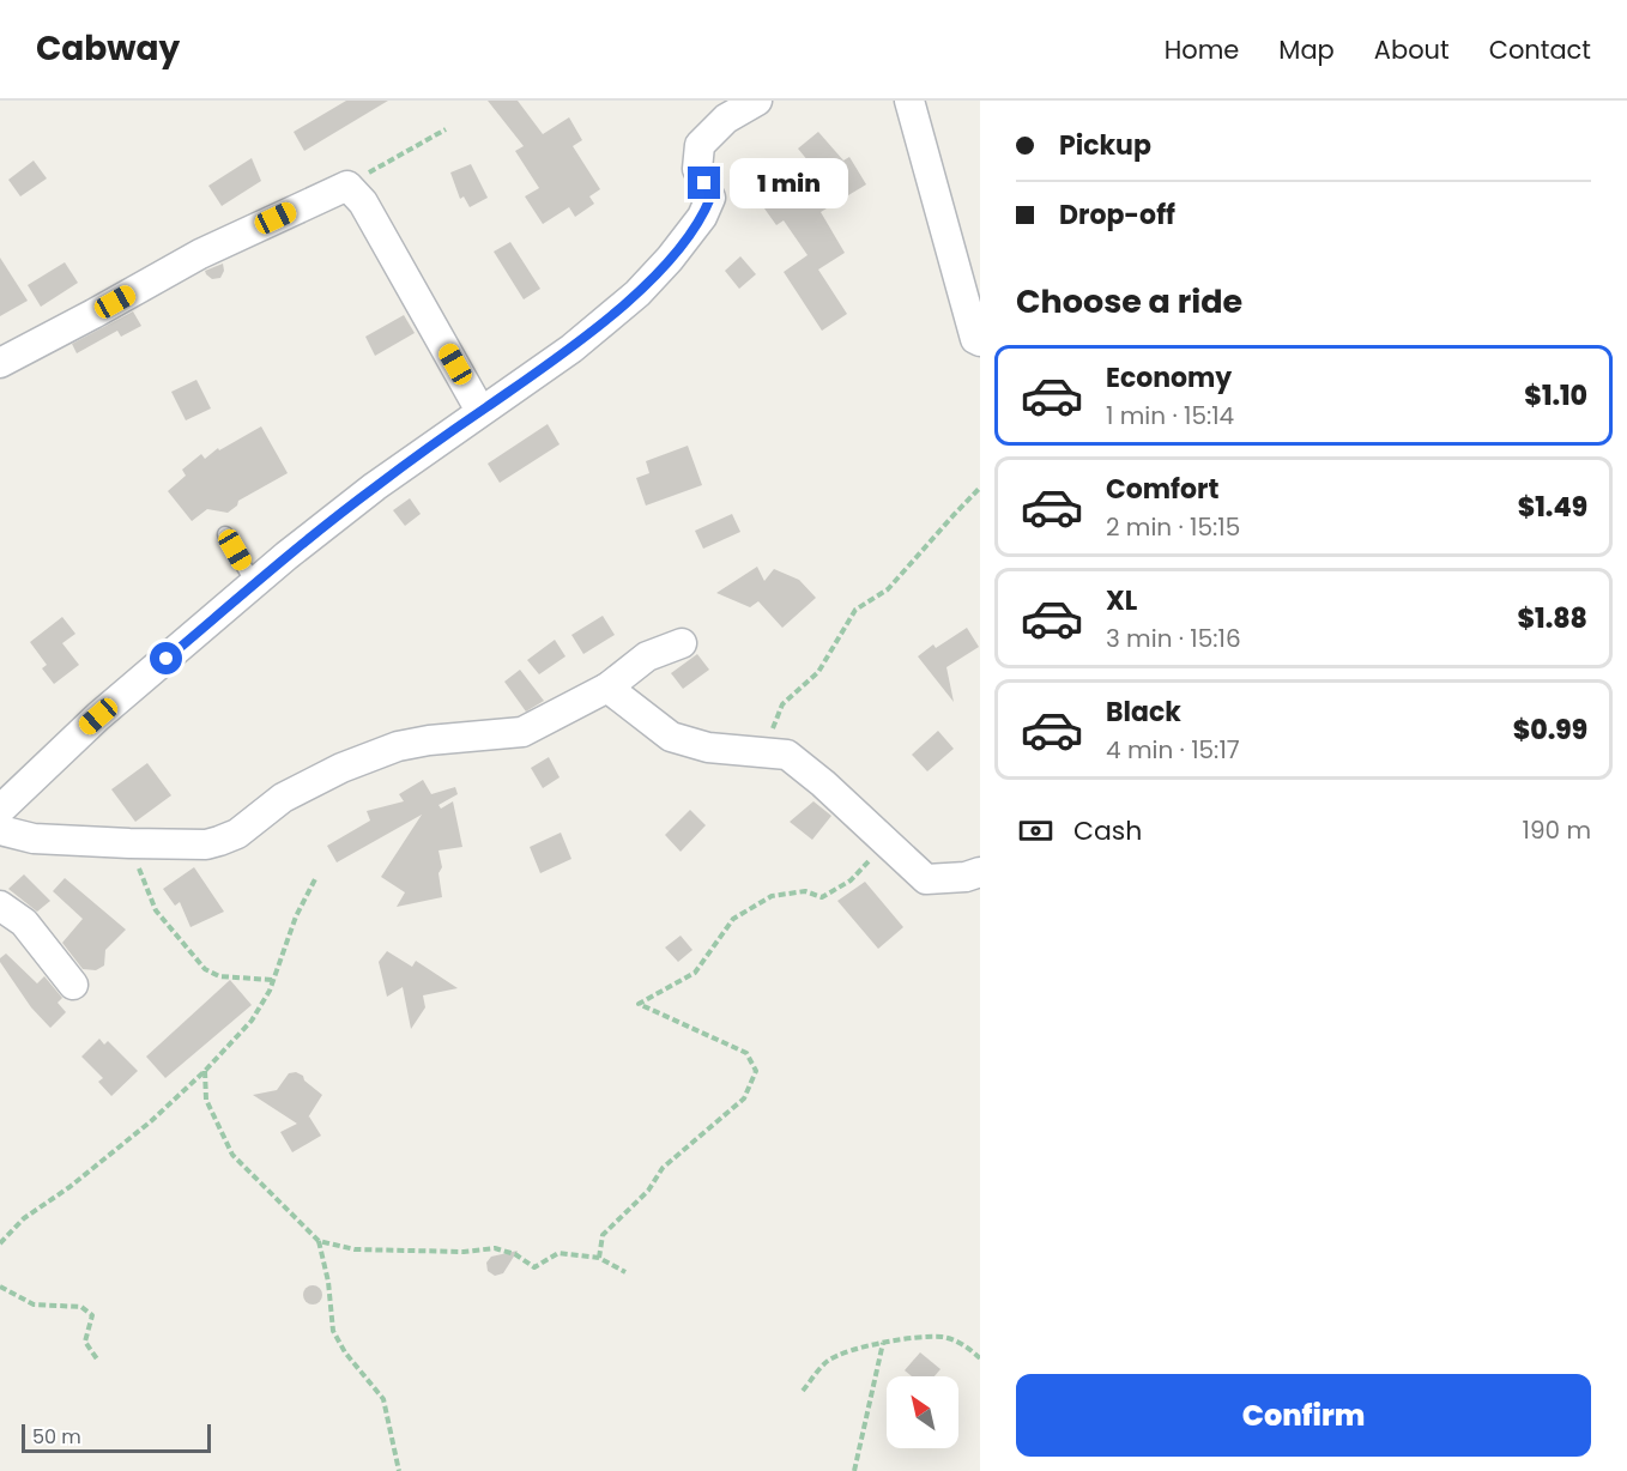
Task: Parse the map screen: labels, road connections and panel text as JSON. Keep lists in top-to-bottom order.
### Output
{
  "scale_bar": "50 m",
  "north": "top left",
  "page": {
    "header": "Cabway",
    "nav": [
      "Home",
      "Map",
      "About",
      "Contact"
    ],
    "banner": ["Pickup", "Drop-off"],
    "bubble": "1 min",
    "heading": "Choose a ride",
    "list": [
      {
        "name": "Economy",
        "note": "1 min · 15:14",
        "value": "$1.10"
      },
      {
        "name": "Comfort",
        "note": "2 min · 15:15",
        "value": "$1.49"
      },
      {
        "name": "XL",
        "note": "3 min · 15:16",
        "value": "$1.88"
      },
      {
        "name": "Black",
        "note": "4 min · 15:17",
        "value": "$0.99"
      }
    ],
    "pay": ["Cash", "190 m"],
    "buttons": "Confirm",
    "scale": "50 m"
  }
}
